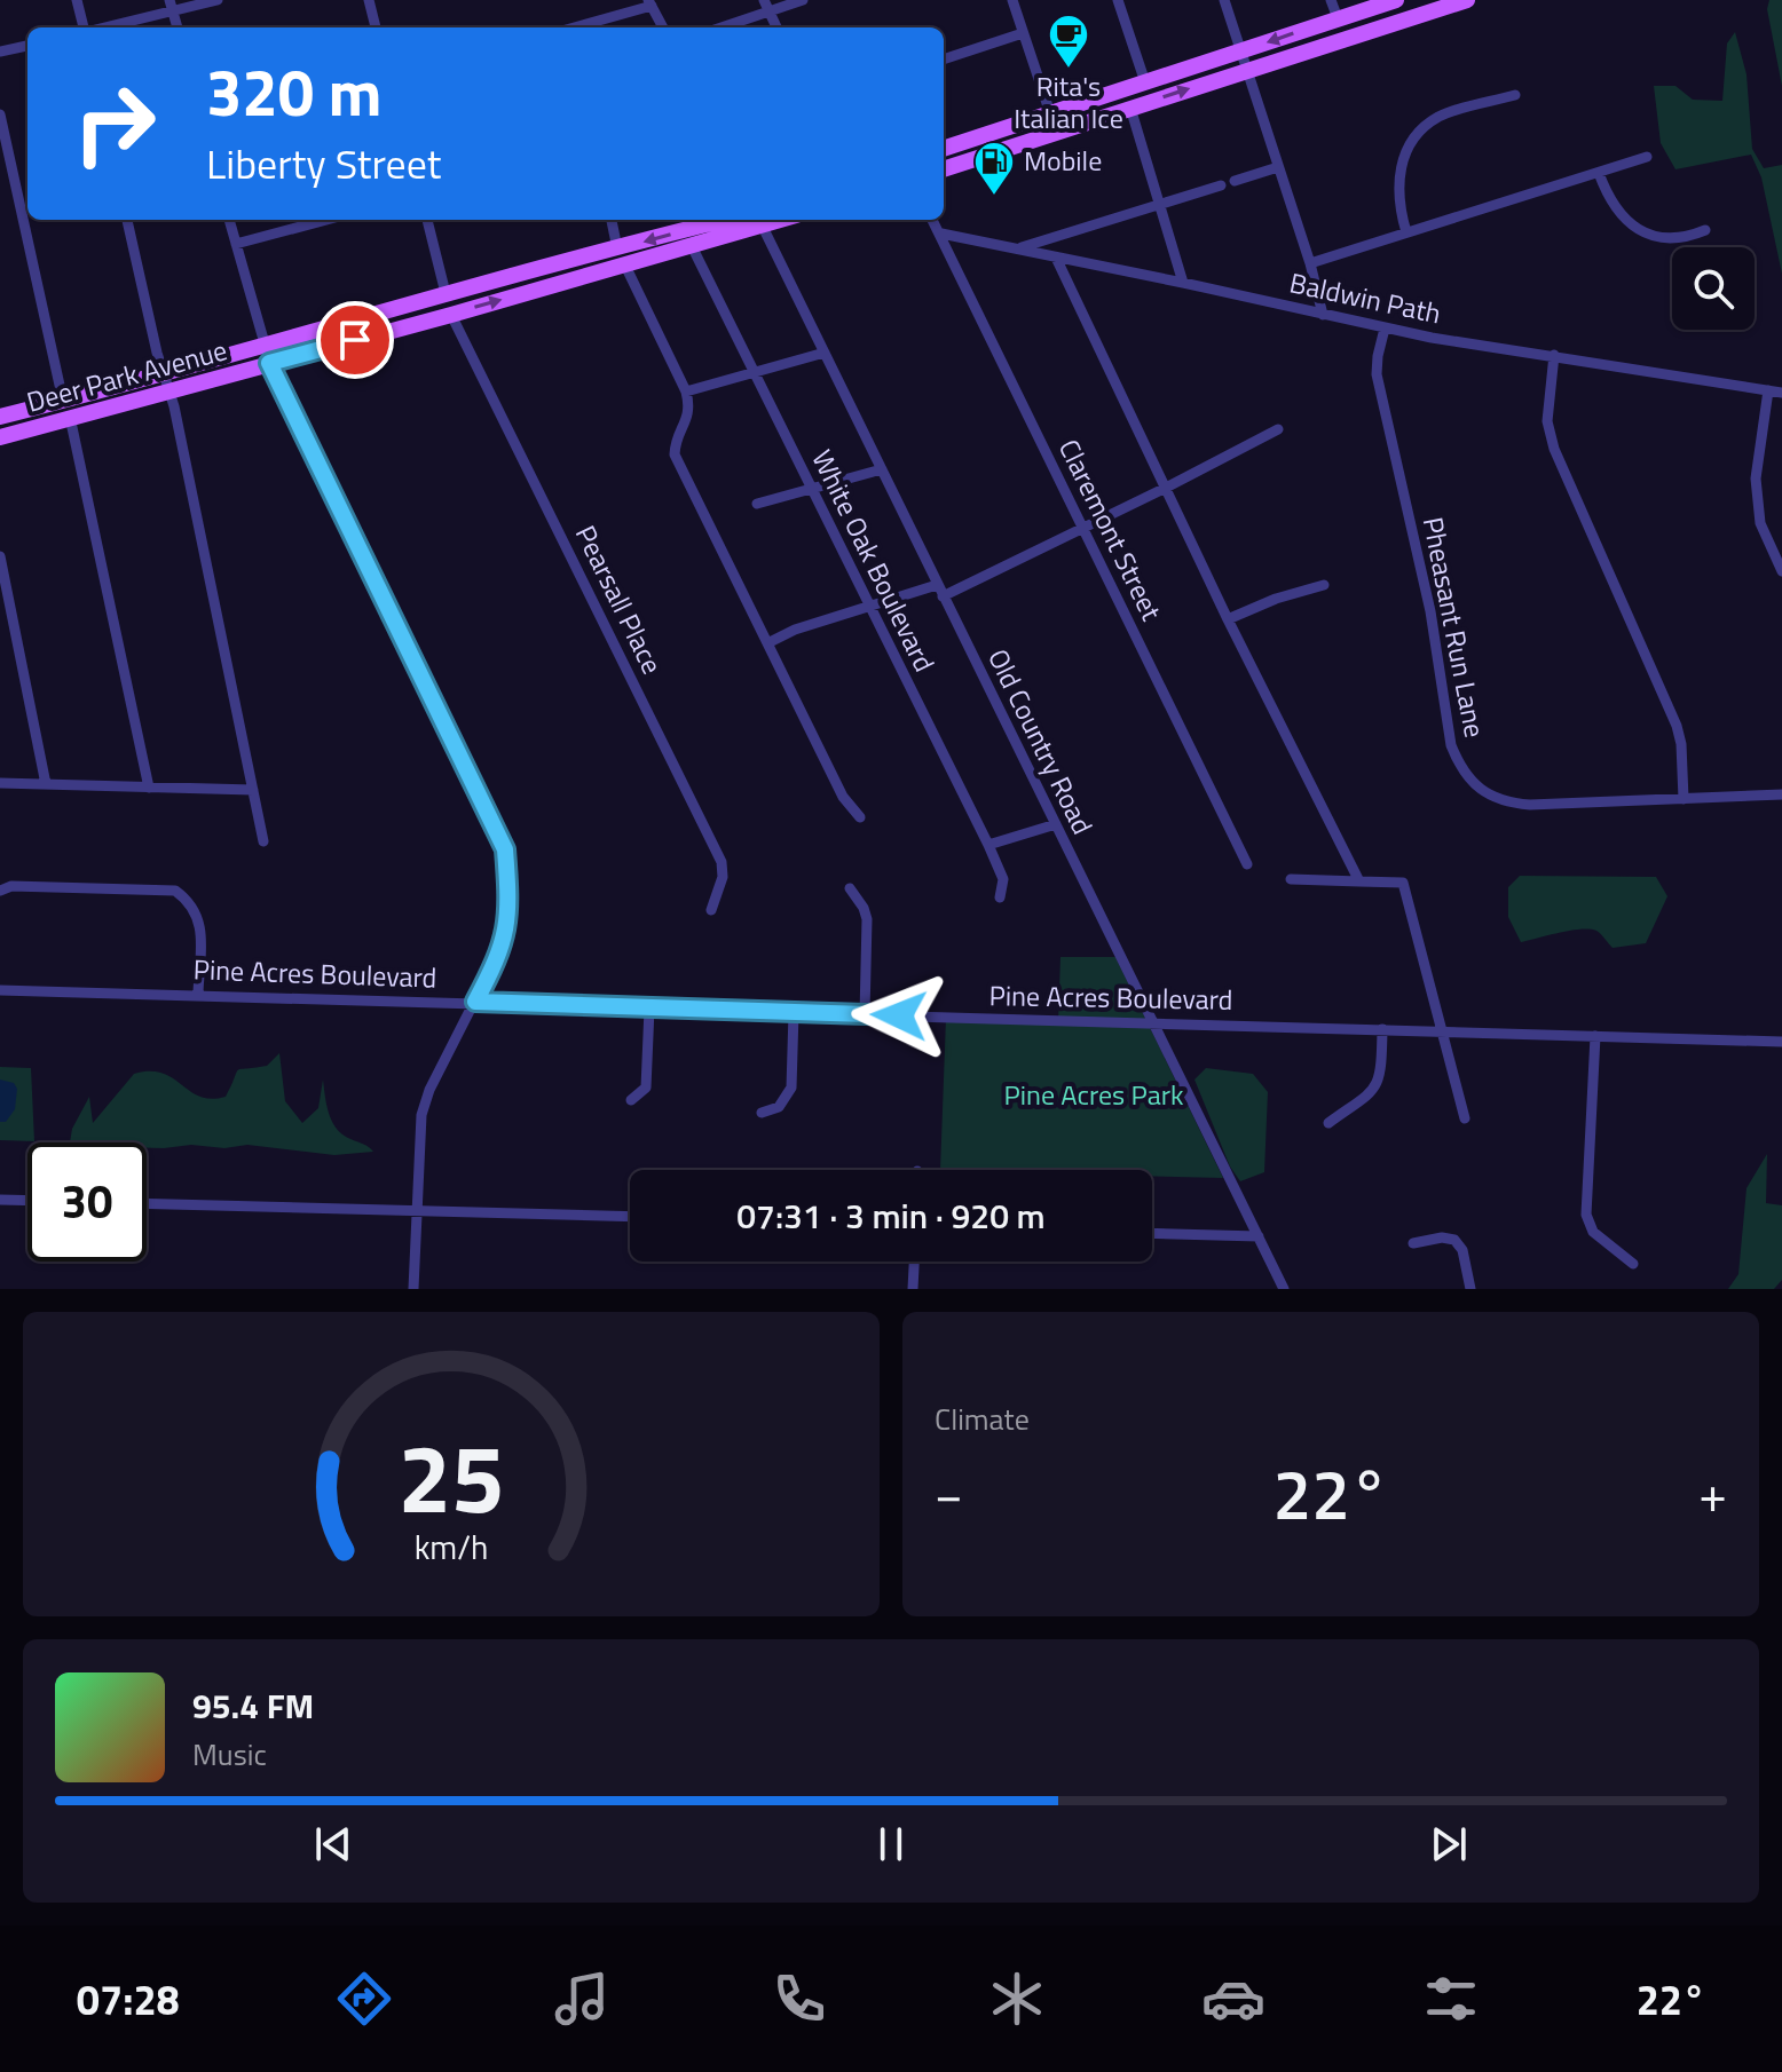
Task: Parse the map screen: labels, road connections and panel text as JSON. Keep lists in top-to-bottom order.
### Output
{
  "streets": {
    "main road": ["Deer Park Avenue"],
    "street": [
      "Baldwin Path",
      "Claremont Street",
      "White Oak Boulevard",
      "Pearsall Place",
      "Pheasant Run Lane",
      "Old Country Road",
      "Pine Acres Boulevard"
    ]
  },
  "crossings": [
    ["Baldwin Path", "Claremont Street"],
    ["Baldwin Path", "Pheasant Run Lane"],
    ["Deer Park Avenue", "White Oak Boulevard"],
    ["Deer Park Avenue", "Pearsall Place"],
    ["Deer Park Avenue", "Old Country Road"],
    ["Old Country Road", "Pine Acres Boulevard"]
  ],
  "parks": ["Pine Acres Park"],
  "places": {
    "cafe": ["Rita's Italian Ice"],
    "fuel station": ["Mobile"]
  },
  "page": {
    "turn": ["320 m", "Liberty Street"],
    "limit": "30",
    "trip": "07:31 · 3 min · 920 m",
    "tile": "Climate",
    "heat": ["−", "22°", "+"],
    "song": ["95.4 FM", "Music"],
    "tabs": ["07:28", "22°"],
    "gauge": ["25", "km/h"]
  }
}
